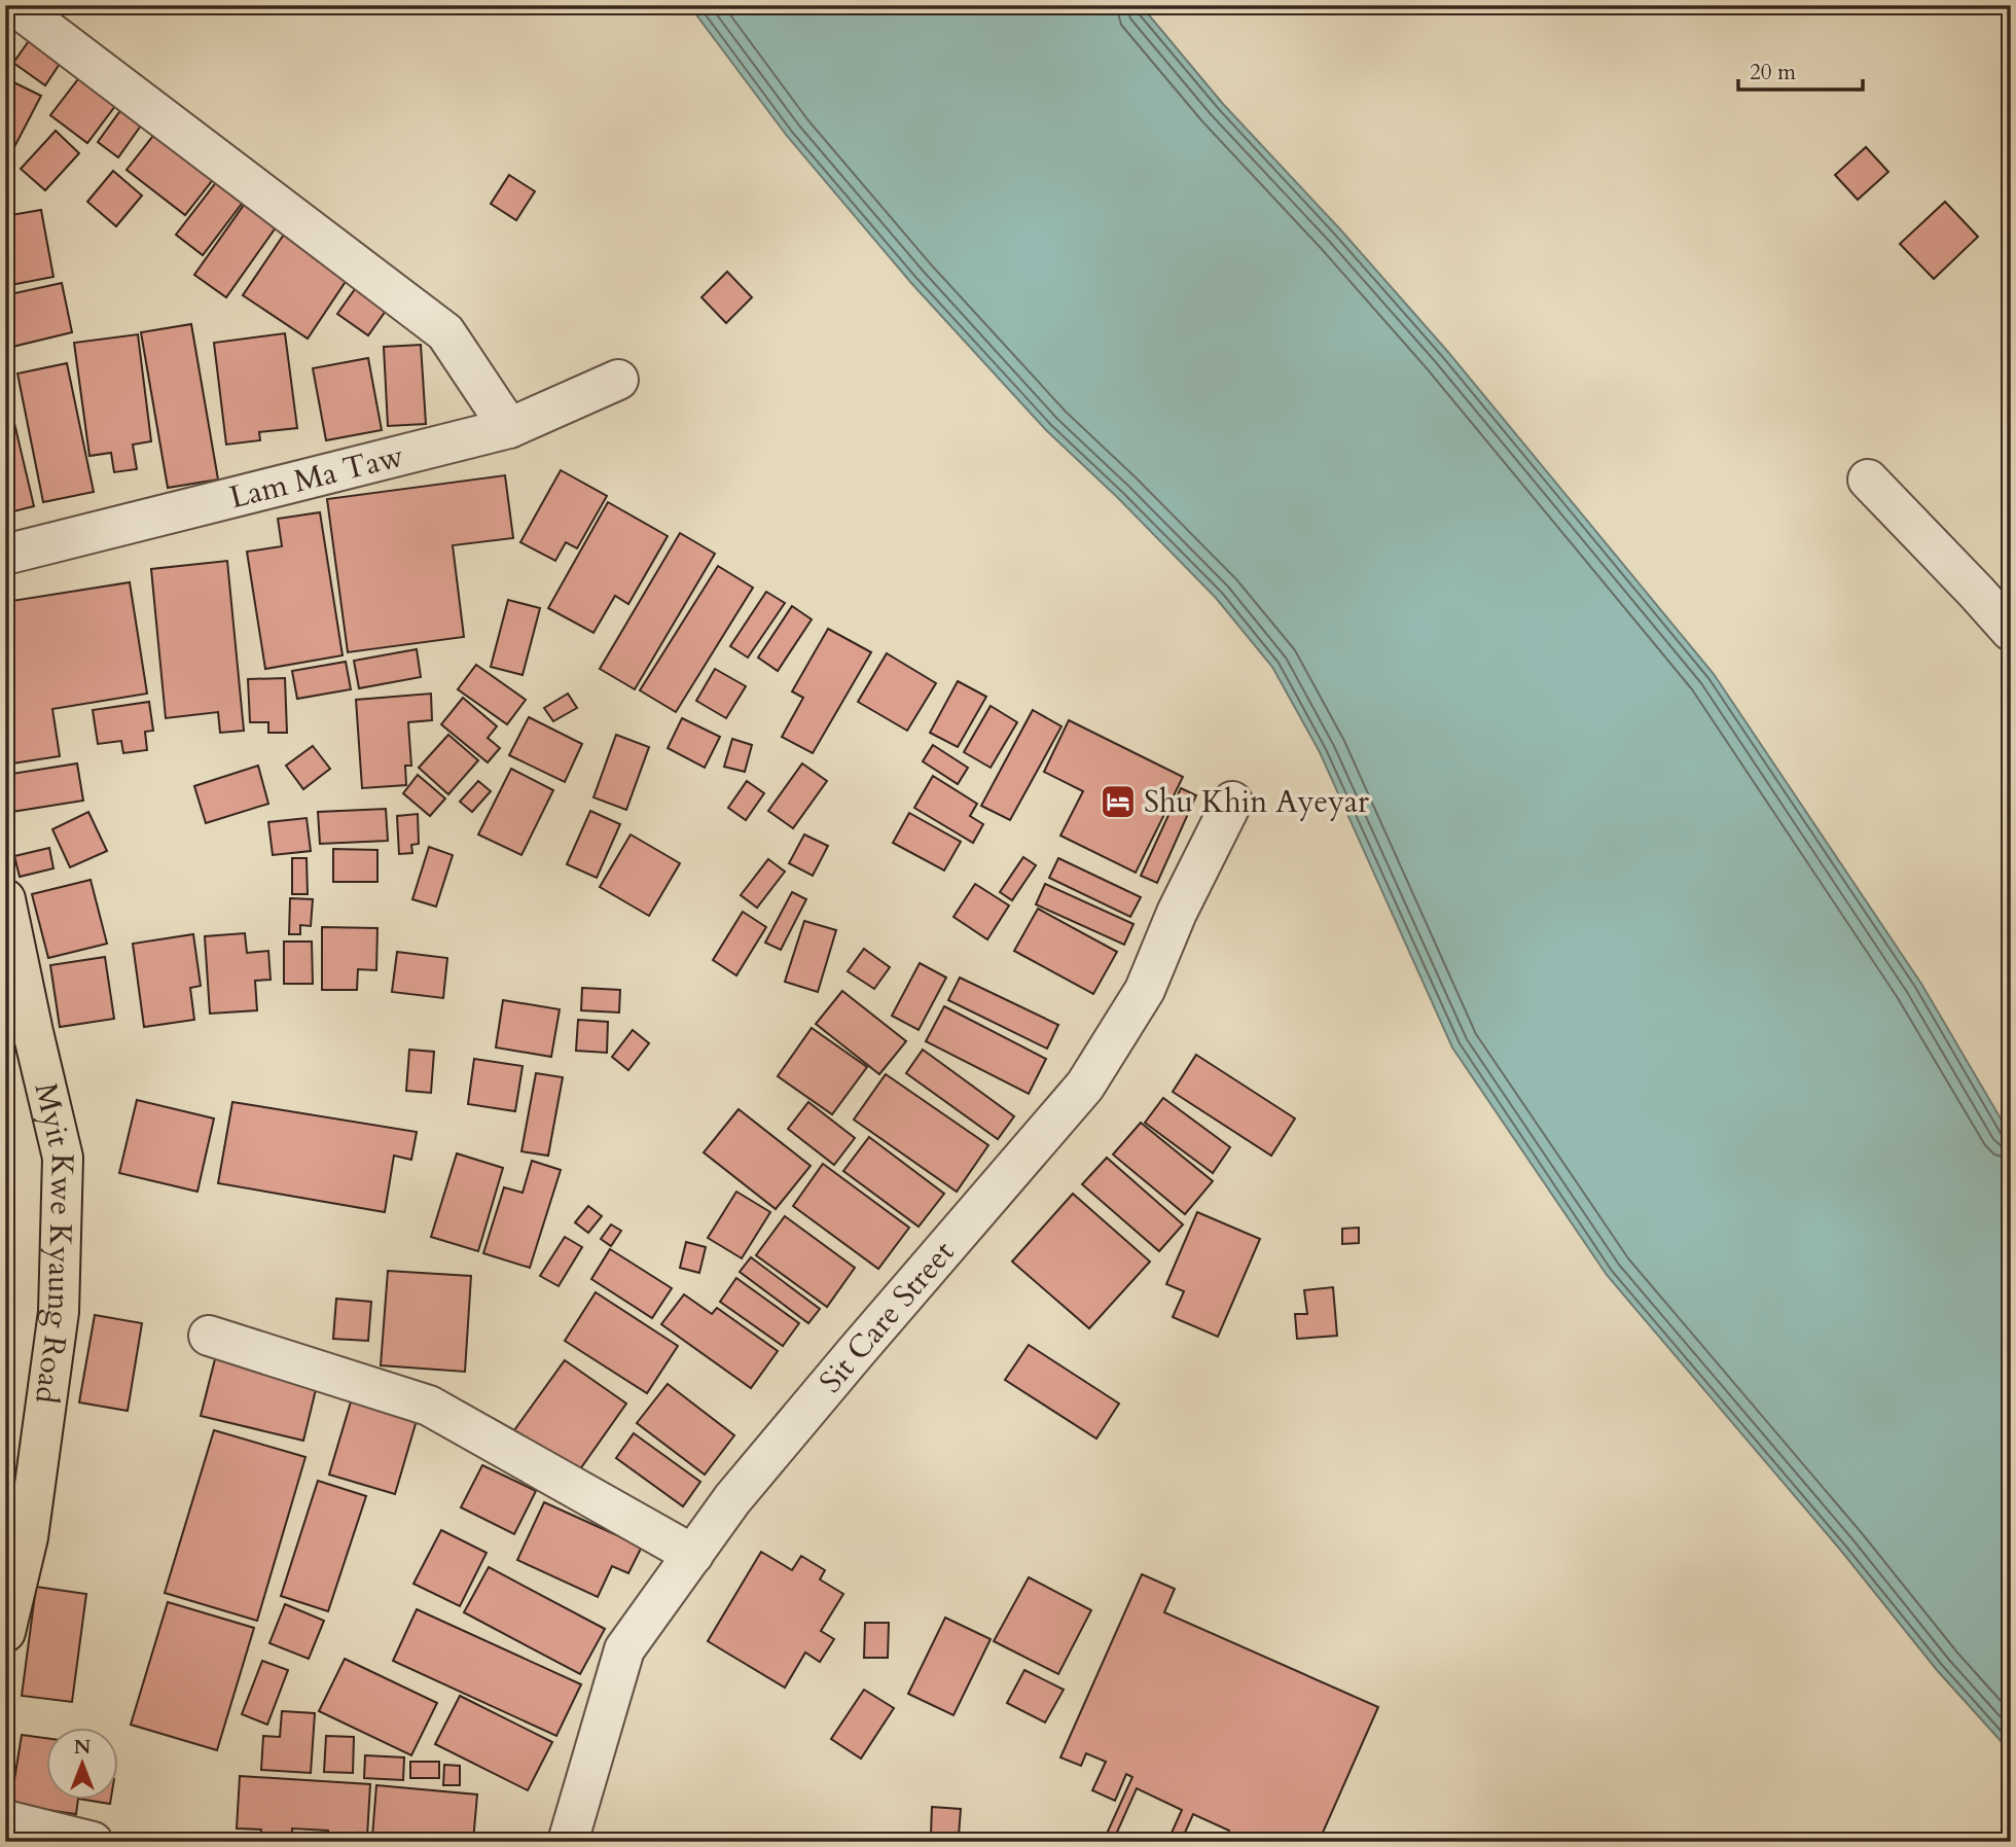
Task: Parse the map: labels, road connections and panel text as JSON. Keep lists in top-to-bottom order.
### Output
{
  "streets": {
    "main road": ["Myit Kwe Kyaung Road"],
    "street": ["Lam Ma Taw", "Sit Care Street"]
  },
  "places": {
    "hotel": ["Shu Khin Ayeyar"]
  },
  "scale_bar": "20 m",
  "north": "top"
}
